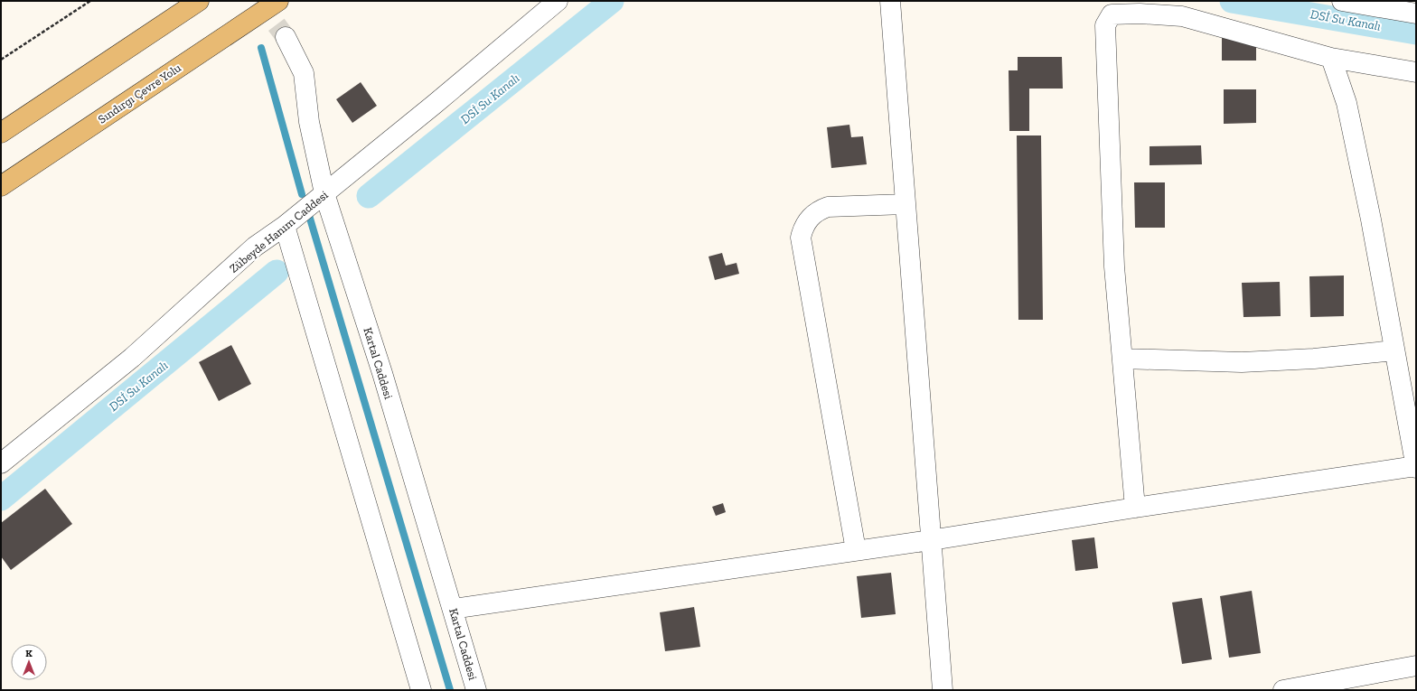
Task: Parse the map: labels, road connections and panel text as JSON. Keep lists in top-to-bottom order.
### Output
{
  "streets": {
    "main road": ["Sındırgı Çevre Yolu"],
    "street": ["Zübeyde Hanım Caddesi", "Kartal Caddesi"]
  },
  "crossings": [
    ["Zübeyde Hanım Caddesi", "Kartal Caddesi"]
  ],
  "water": ["DSİ Su Kanalı"],
  "north": "top"
}
